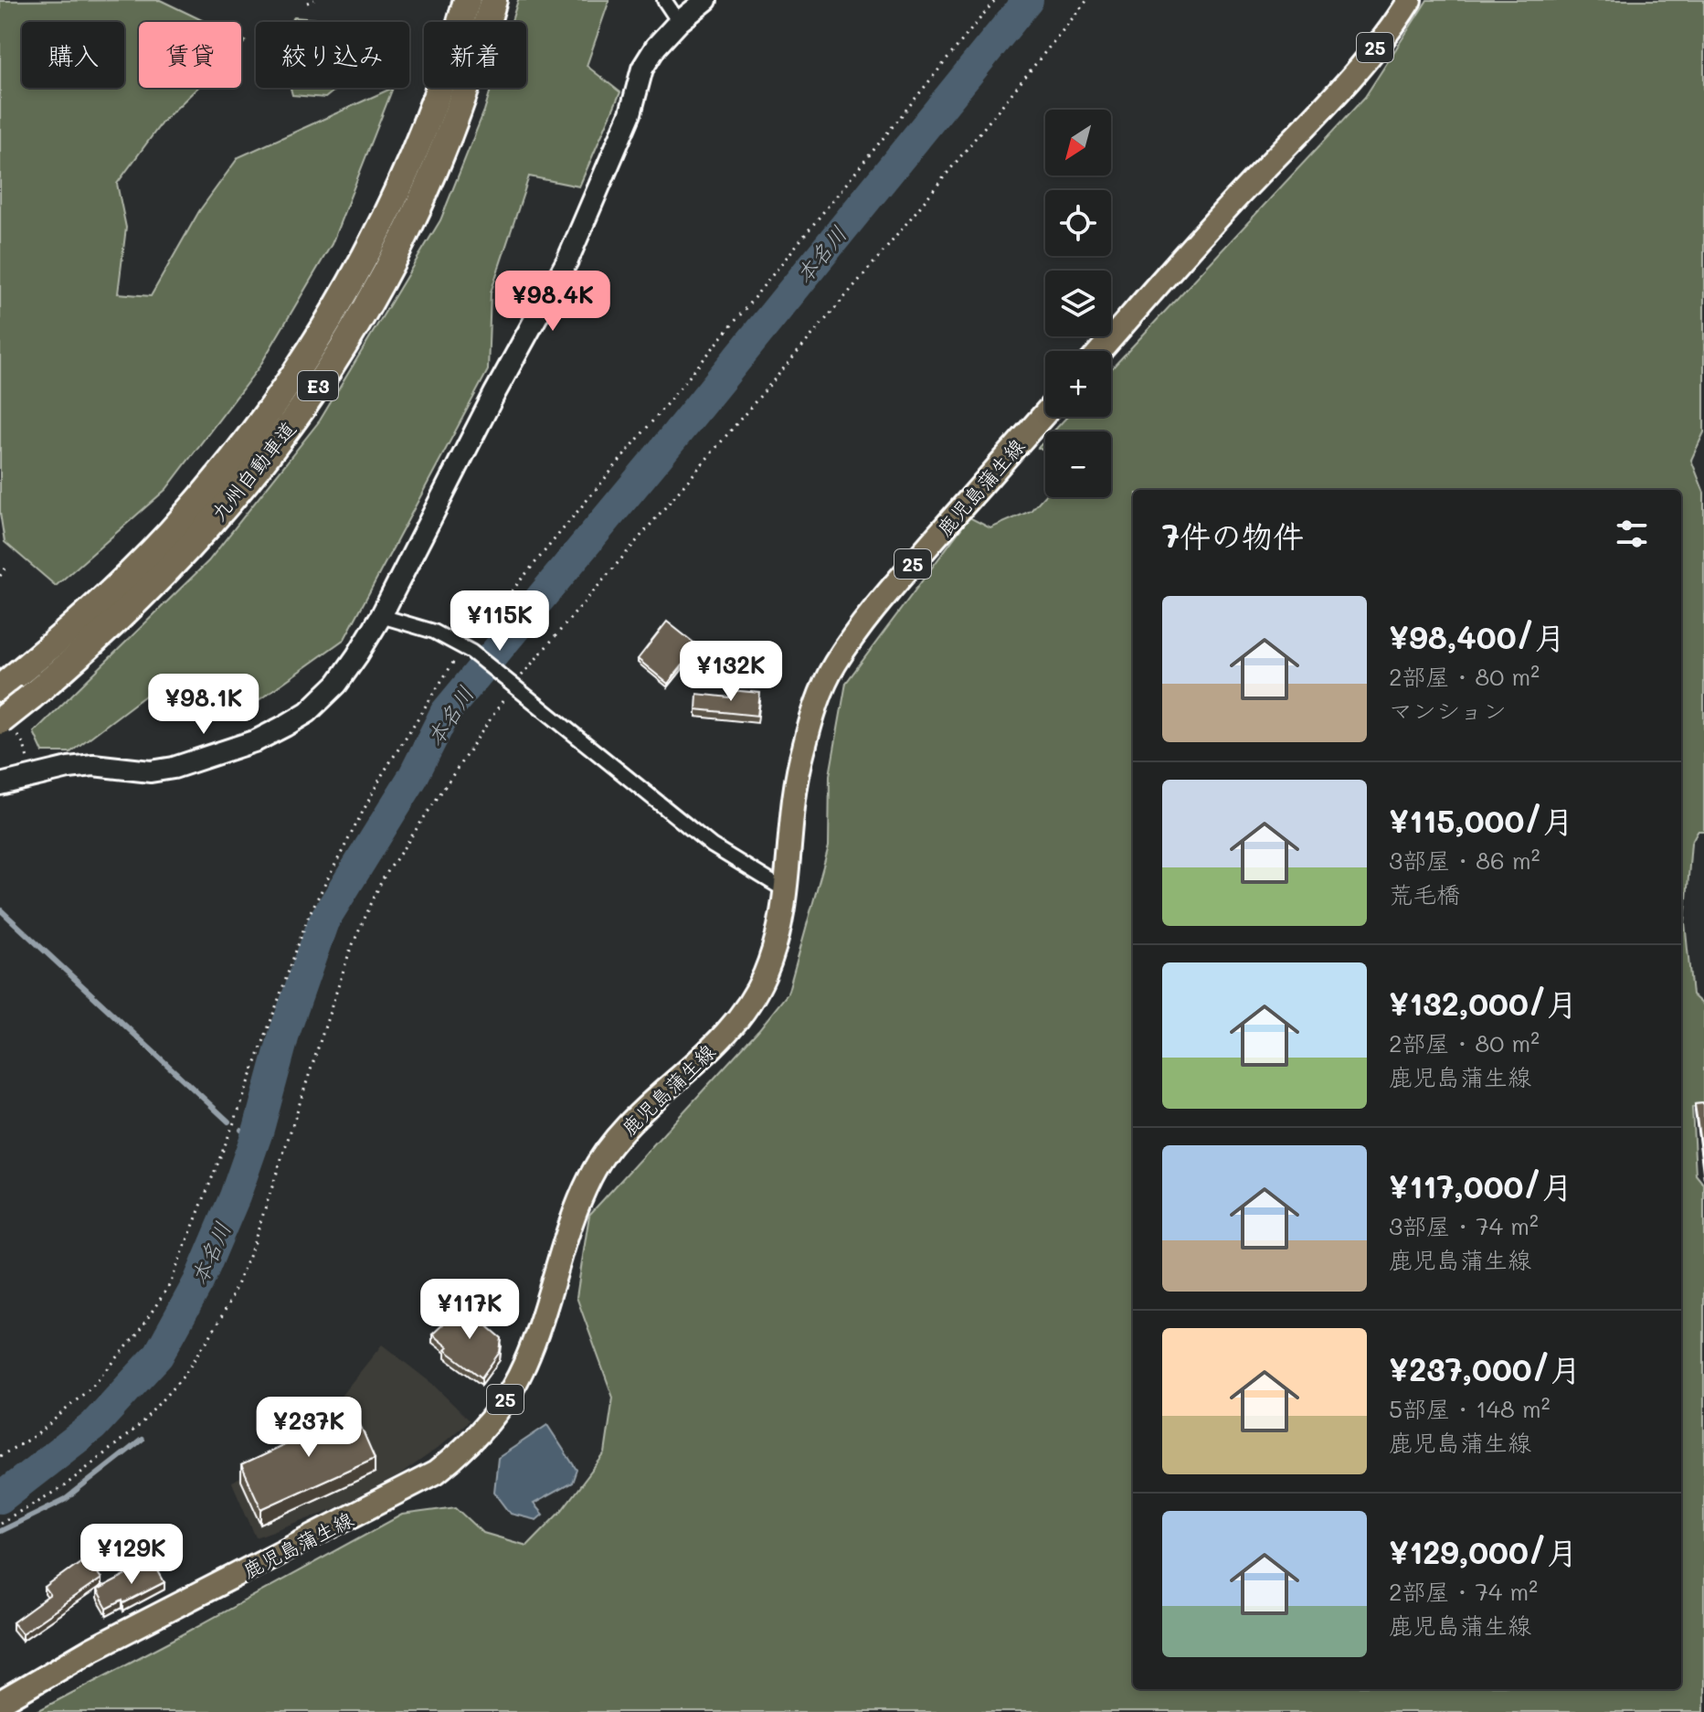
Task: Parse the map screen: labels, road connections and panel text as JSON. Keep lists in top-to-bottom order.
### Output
{
  "streets": {
    "highway": ["E3", "九州自動車道"],
    "main road": ["25", "鹿児島蒲生線"]
  },
  "water": ["本名川"],
  "north": "bottom left",
  "page": {
    "chip": [
      "購入",
      "賃貸",
      "絞り込み",
      "新着"
    ],
    "map_buttons": ["+", "−"],
    "price": [
      "¥98.4K",
      "¥115K",
      "¥132K",
      "¥98.1K",
      "¥117K",
      "¥237K",
      "¥129K"
    ],
    "heading": "7件の物件",
    "list": [
      {
        "name": "¥98,400/月",
        "note": "2部屋 · 80 m² · マンション"
      },
      {
        "name": "¥115,000/月",
        "note": "3部屋 · 86 m² · 荒毛橋"
      },
      {
        "name": "¥132,000/月",
        "note": "2部屋 · 80 m² · 鹿児島蒲生線"
      },
      {
        "name": "¥117,000/月",
        "note": "3部屋 · 74 m² · 鹿児島蒲生線"
      },
      {
        "name": "¥237,000/月",
        "note": "5部屋 · 148 m² · 鹿児島蒲生線"
      },
      {
        "name": "¥129,000/月",
        "note": "2部屋 · 74 m² · 鹿児島蒲生線"
      }
    ]
  }
}
